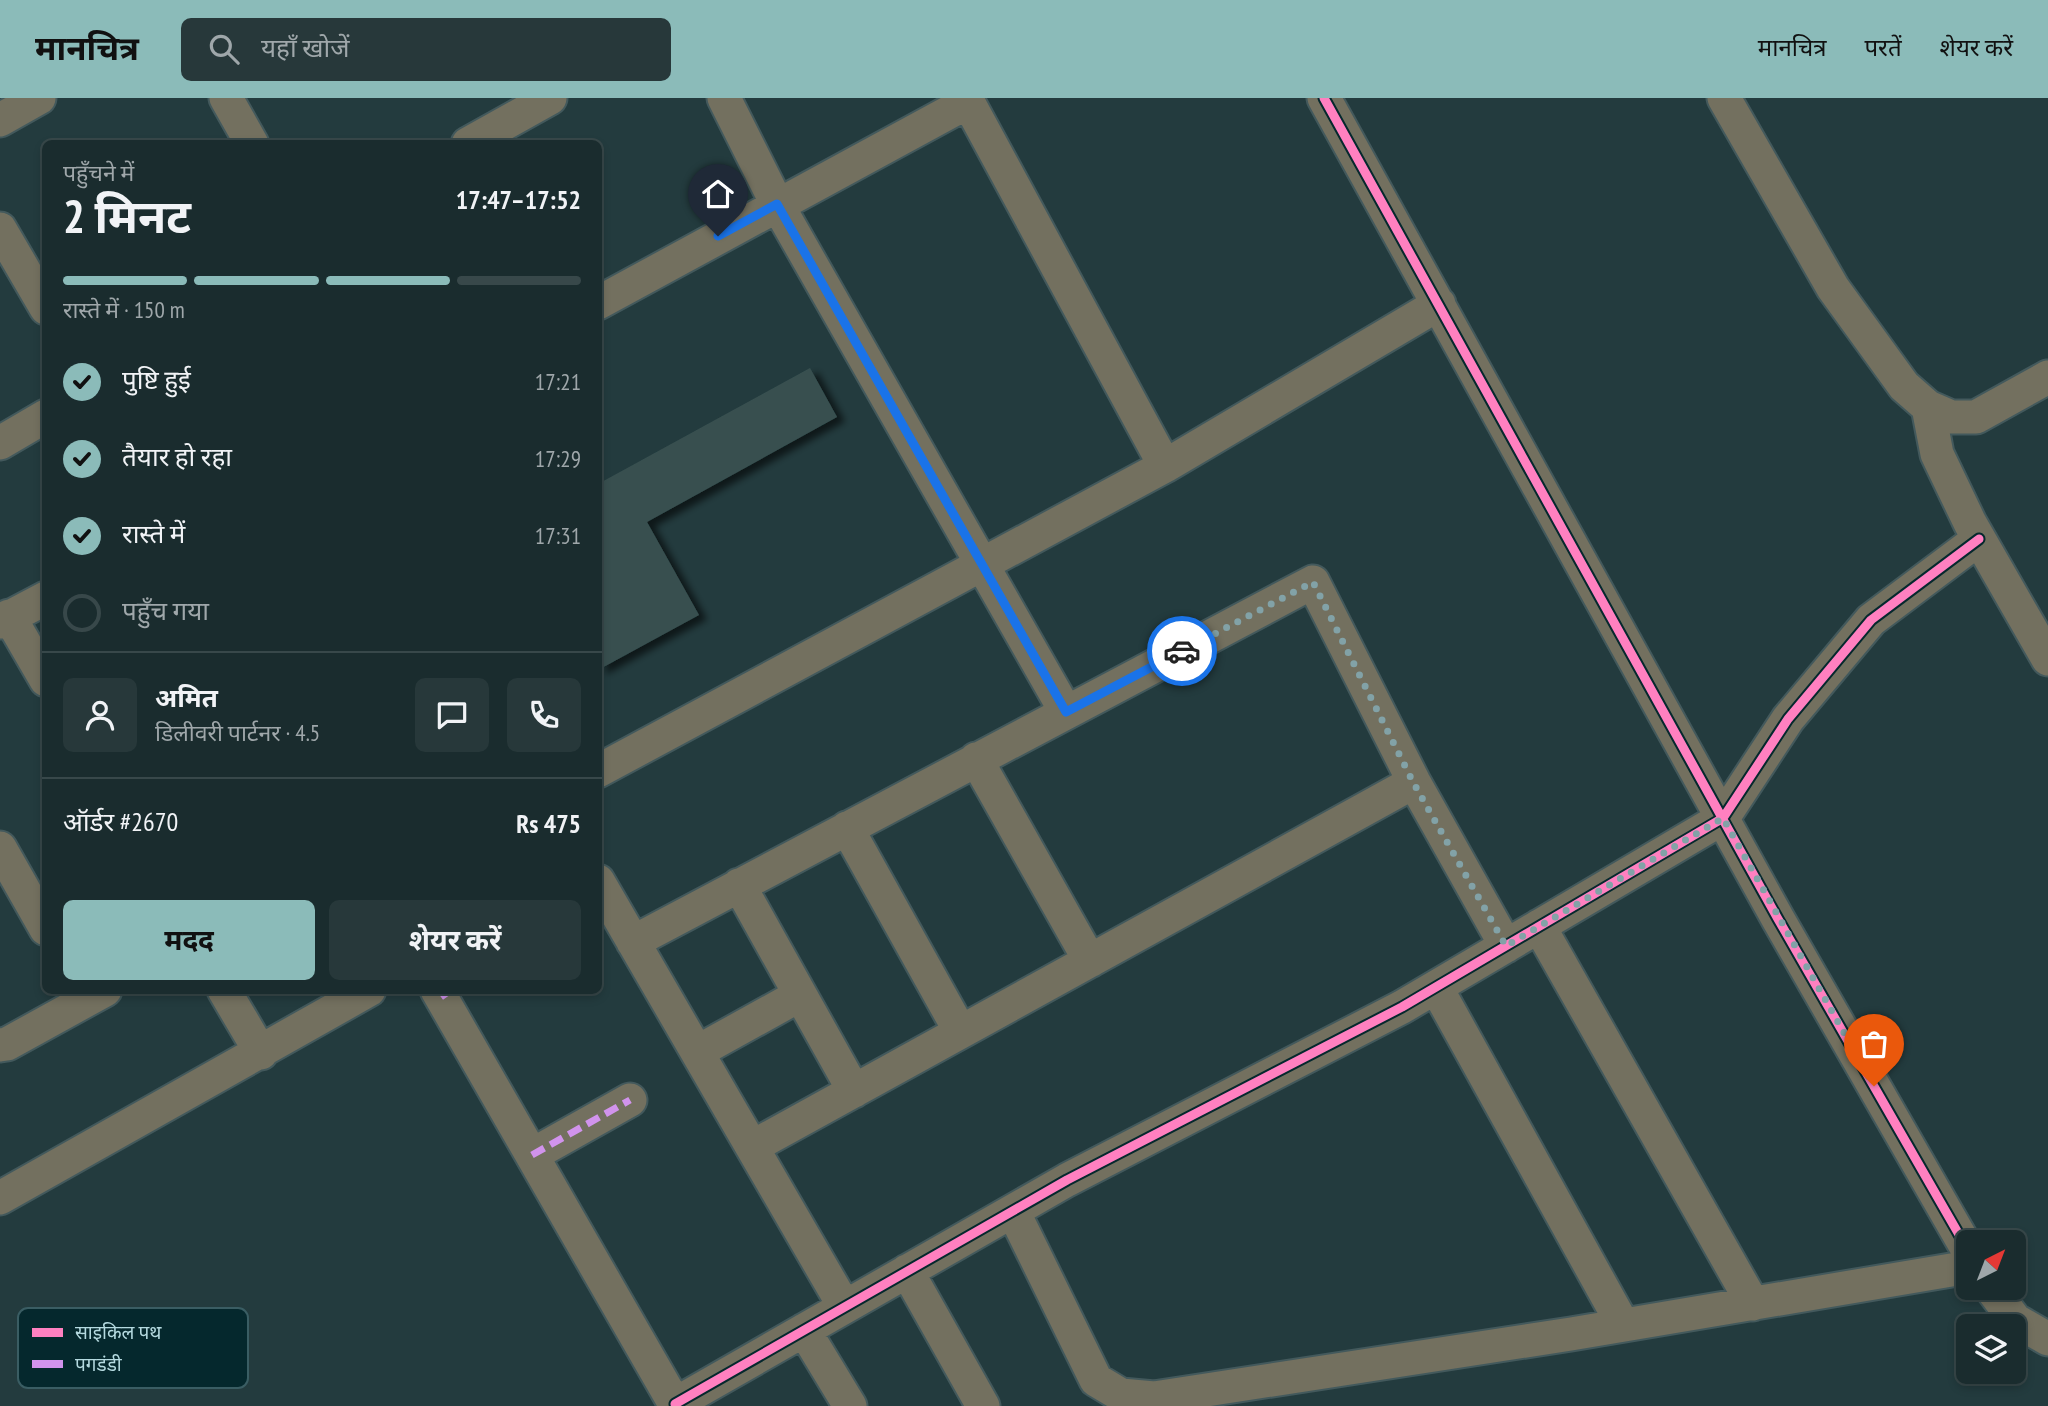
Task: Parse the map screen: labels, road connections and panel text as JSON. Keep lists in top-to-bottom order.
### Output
{
  "legend": ["साइकिल पथ", "पगडंडी"],
  "north": "top right",
  "page": {
    "header": "मानचित्र",
    "search": "यहाँ खोजें",
    "nav": ["मानचित्र", "परतें", "शेयर करें"],
    "heading": ["2 मिनट", "पहुँचने में", "17:47–17:52"],
    "panel": [
      "अमित",
      "डिलीवरी पार्टनर · 4.5",
      "ऑर्डर #2670",
      "Rs 475"
    ],
    "bar": "रास्ते में · 150 m",
    "list": [
      ["पुष्टि हुई", "17:21"],
      ["तैयार हो रहा", "17:29"],
      ["रास्ते में", "17:31"],
      "पहुँच गया"
    ],
    "buttons": ["मदद", "शेयर करें"]
  }
}
